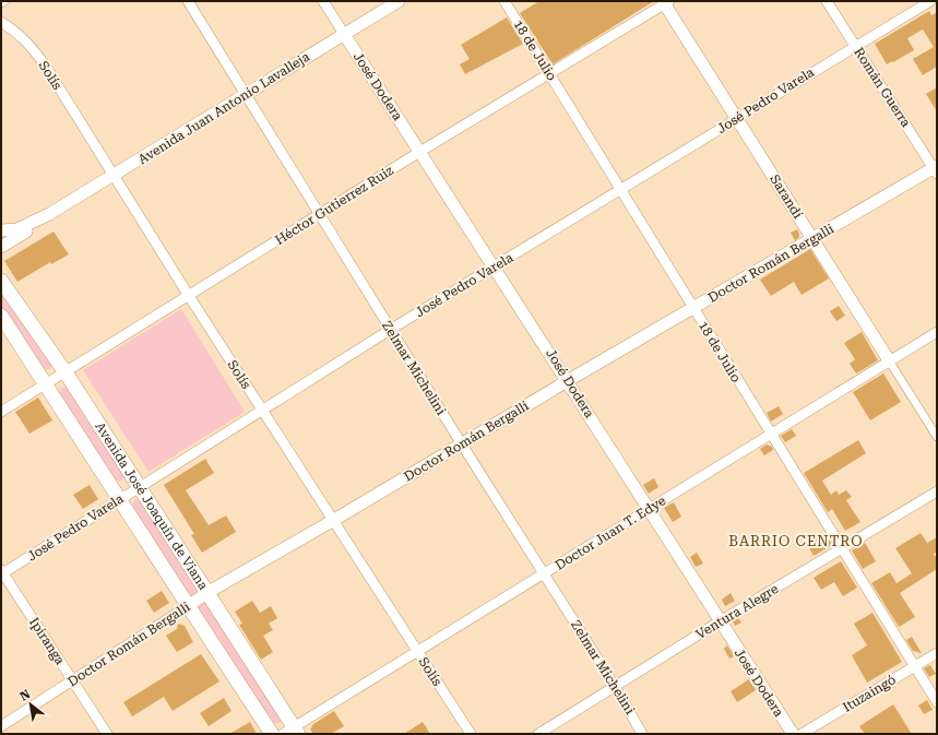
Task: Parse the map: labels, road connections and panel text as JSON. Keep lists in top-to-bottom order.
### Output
{
  "streets": {
    "main road": ["Avenida José Joaquín de Viana"],
    "street": [
      "18 de Julio",
      "Solís",
      "José Dodera",
      "Román Guerra",
      "José Pedro Varela",
      "Avenida Juan Antonio Lavalleja",
      "Sarandí",
      "Héctor Gutierrez Ruiz",
      "Doctor Román Bergalli",
      "Zelmar Michelini",
      "Doctor Juan T. Edye",
      "Ventura Alegre",
      "Ipiranga",
      "Ituzaingó"
    ]
  },
  "crossings": [
    ["18 de Julio", "José Pedro Varela"],
    ["18 de Julio", "Héctor Gutierrez Ruiz"],
    ["18 de Julio", "Doctor Román Bergalli"],
    ["18 de Julio", "Doctor Juan T. Edye"],
    ["18 de Julio", "Ventura Alegre"],
    ["18 de Julio", "Ituzaingó"],
    ["Solís", "José Pedro Varela"],
    ["Solís", "Avenida Juan Antonio Lavalleja"],
    ["Solís", "Héctor Gutierrez Ruiz"],
    ["Solís", "Doctor Román Bergalli"],
    ["Solís", "Doctor Juan T. Edye"],
    ["José Dodera", "José Pedro Varela"],
    ["José Dodera", "Avenida Juan Antonio Lavalleja"],
    ["José Dodera", "Héctor Gutierrez Ruiz"],
    ["José Dodera", "Doctor Román Bergalli"],
    ["José Dodera", "Doctor Juan T. Edye"],
    ["José Dodera", "Ventura Alegre"],
    ["Román Guerra", "José Pedro Varela"],
    ["Román Guerra", "Doctor Román Bergalli"],
    ["José Pedro Varela", "Sarandí"],
    ["José Pedro Varela", "Zelmar Michelini"],
    ["José Pedro Varela", "Avenida José Joaquín de Viana"],
    ["José Pedro Varela", "Ipiranga"],
    ["Avenida Juan Antonio Lavalleja", "Zelmar Michelini"],
    ["Sarandí", "Héctor Gutierrez Ruiz"],
    ["Sarandí", "Doctor Román Bergalli"],
    ["Sarandí", "Doctor Juan T. Edye"],
    ["Héctor Gutierrez Ruiz", "Zelmar Michelini"],
    ["Héctor Gutierrez Ruiz", "Avenida José Joaquín de Viana"],
    ["Doctor Román Bergalli", "Zelmar Michelini"],
    ["Doctor Román Bergalli", "Avenida José Joaquín de Viana"],
    ["Doctor Román Bergalli", "Ipiranga"],
    ["Zelmar Michelini", "Doctor Juan T. Edye"],
    ["Zelmar Michelini", "Ventura Alegre"],
    ["Avenida José Joaquín de Viana", "Doctor Juan T. Edye"]
  ],
  "districts": ["BARRIO CENTRO"],
  "north": "top left"
}
